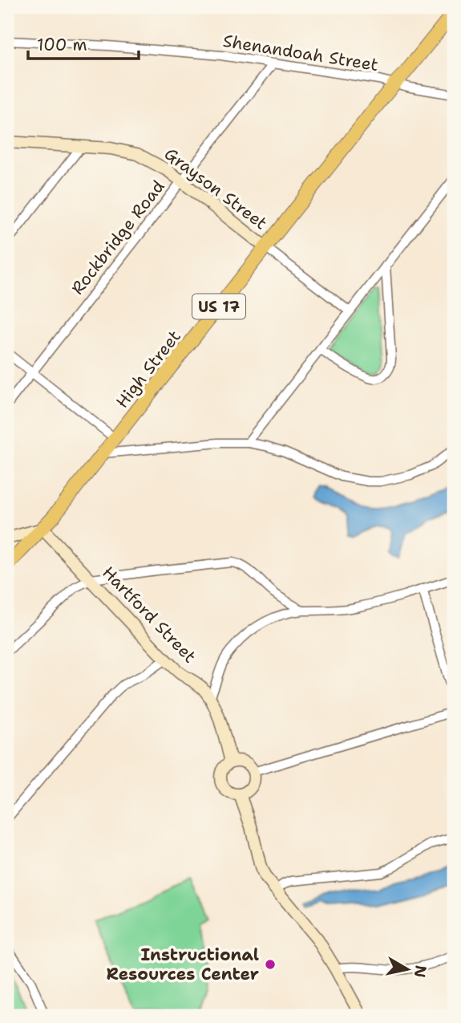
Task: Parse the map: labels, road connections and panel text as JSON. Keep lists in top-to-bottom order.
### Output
{
  "streets": {
    "main road": ["US 17", "High Street"],
    "street": [
      "Shenandoah Street",
      "Grayson Street",
      "Rockbridge Road",
      "Hartford Street"
    ]
  },
  "crossings": [
    ["Shenandoah Street", "Rockbridge Road"],
    ["Shenandoah Street", "US 17"],
    ["Shenandoah Street", "High Street"],
    ["Grayson Street", "Rockbridge Road"],
    ["Grayson Street", "High Street"],
    ["US 17", "High Street"],
    ["High Street", "Hartford Street"]
  ],
  "places": ["Instructional Resources Center"],
  "scale_bar": "100 m",
  "north": "right"
}
